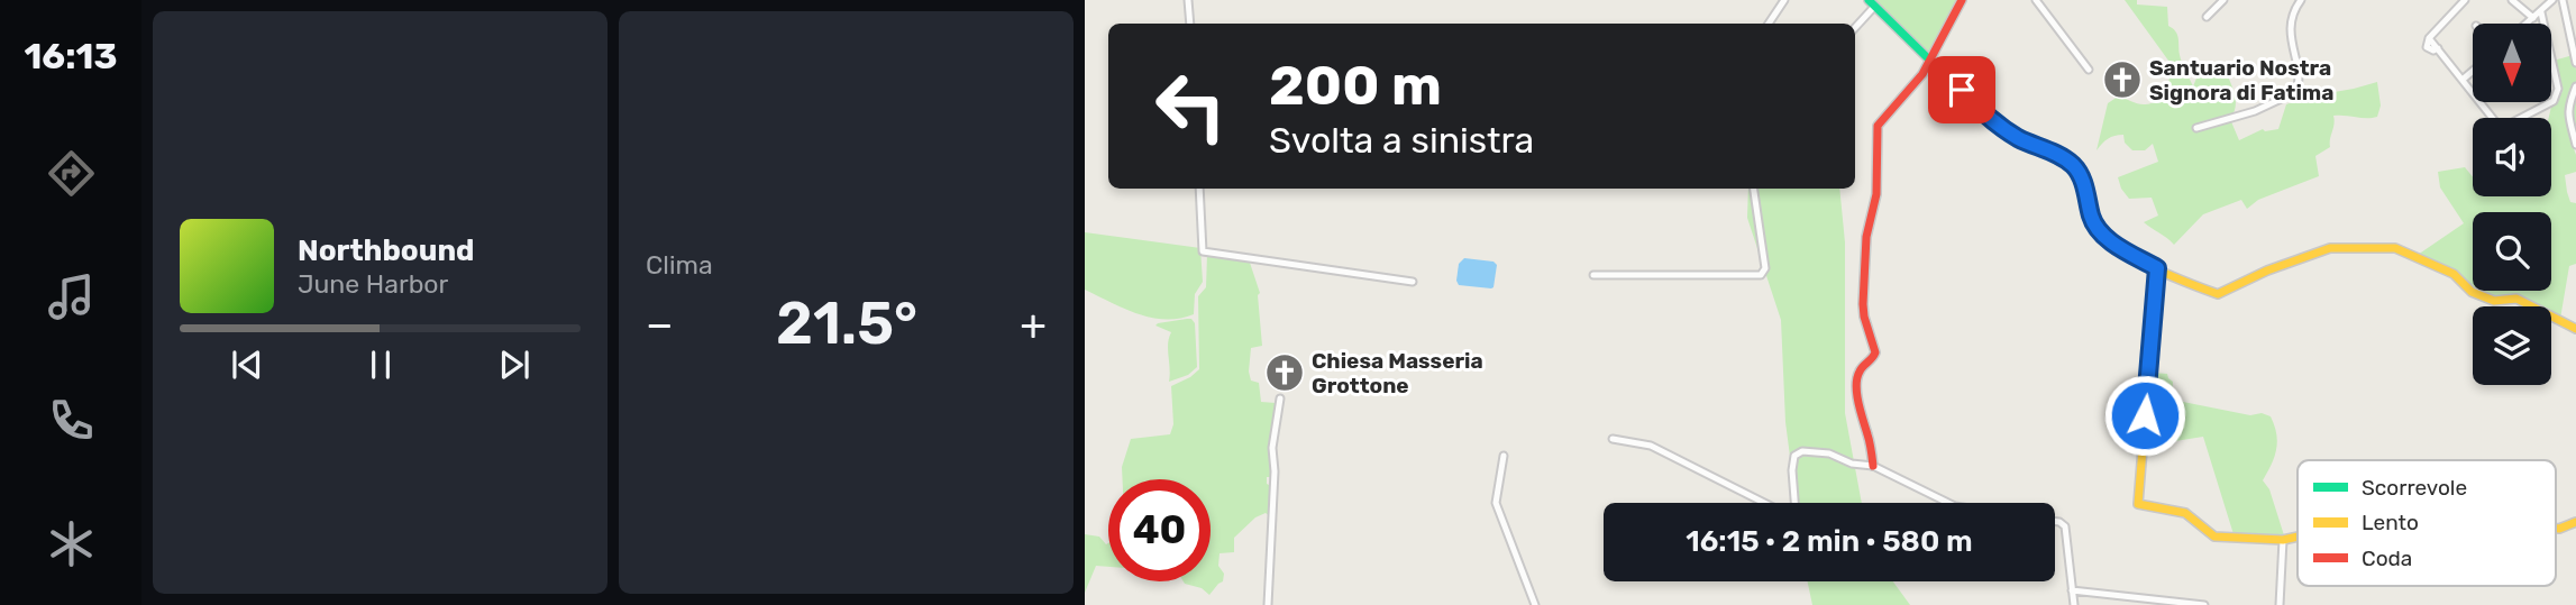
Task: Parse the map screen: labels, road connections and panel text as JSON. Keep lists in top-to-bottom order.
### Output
{
  "places": {
    "church": ["Santuario Nostra Signora di Fatima", "Chiesa Masseria Grottone"]
  },
  "legend": ["Scorrevole", "Lento", "Coda"],
  "north": "bottom",
  "page": {
    "tabs": "16:13",
    "tile": "Clima",
    "turn": ["200 m", "Svolta a sinistra"],
    "song": ["Northbound", "June Harbor"],
    "heat": ["−", "21.5°", "+"],
    "limit": "40",
    "trip": "16:15 · 2 min · 580 m"
  }
}
